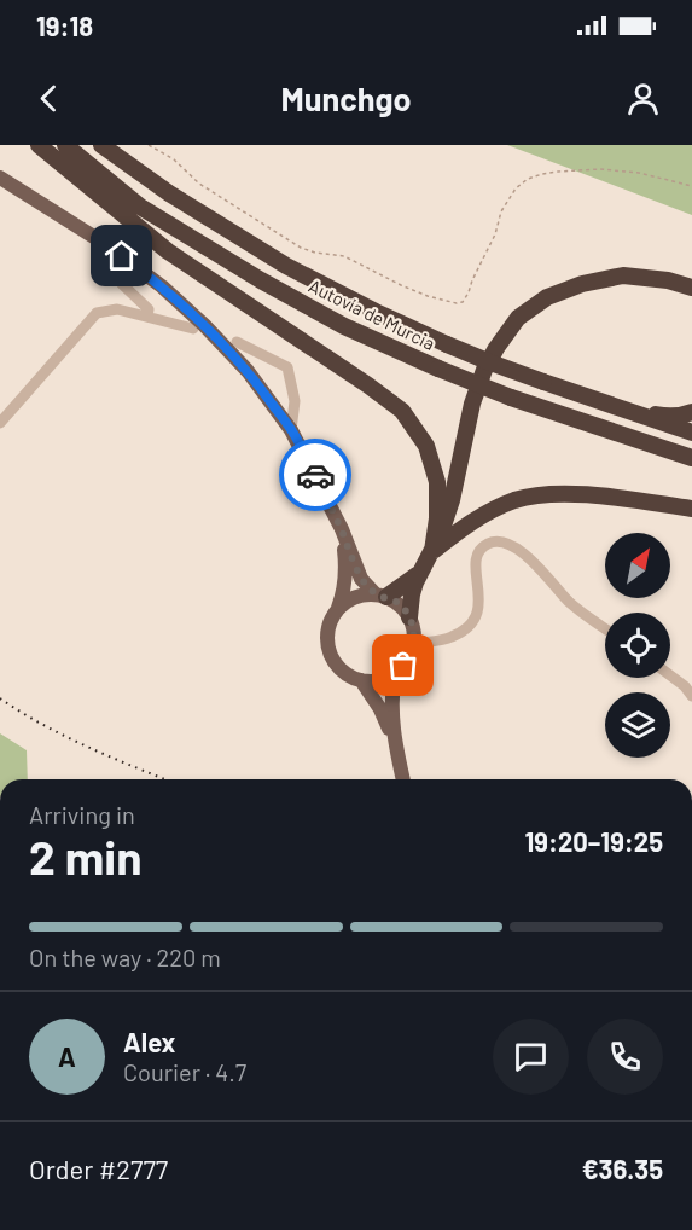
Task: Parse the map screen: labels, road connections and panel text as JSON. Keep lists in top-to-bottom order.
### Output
{
  "streets": {
    "highway": ["Autovía de Murcia"]
  },
  "north": "top right",
  "page": {
    "status": "19:18",
    "header": "Munchgo",
    "heading": ["2 min", "Arriving in", "19:20–19:25"],
    "panel": [
      "Alex",
      "Courier · 4.7",
      "Order #2777",
      "€36.35"
    ],
    "bar": "On the way · 220 m",
    "round": "A"
  }
}
